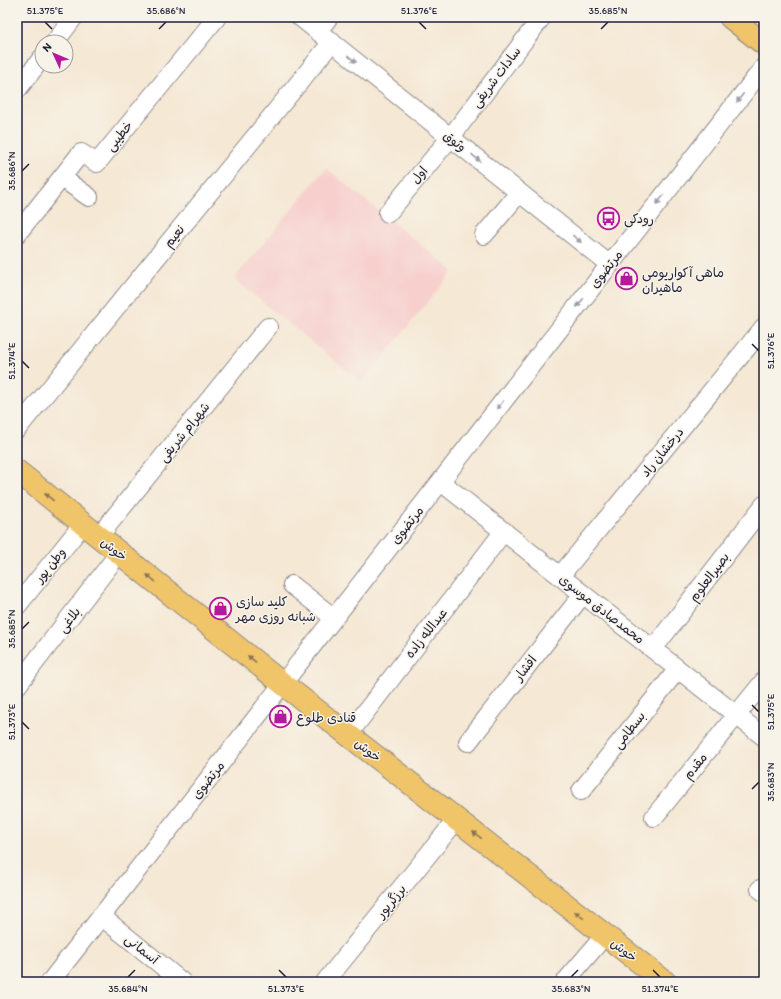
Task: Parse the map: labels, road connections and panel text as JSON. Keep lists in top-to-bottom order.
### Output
{
  "streets": {
    "main road": ["خوش"],
    "street": [
      "سادات شریفی",
      "خطیبی",
      "وثوق",
      "اول",
      "نعیم",
      "مرتضوی",
      "شهرام شریفی",
      "درخشان راد",
      "وطن پور",
      "بصیرالعلوم",
      "محمدصادق موسوی",
      "بلاغی",
      "عبدالله زاده",
      "افشار",
      "بسطامی",
      "مقدم",
      "برزگرپور",
      "آسمانی"
    ]
  },
  "crossings": [
    ["سادات شریفی", "وثوق"],
    ["سادات شریفی", "اول"],
    ["وثوق", "اول"],
    ["وثوق", "نعیم"],
    ["وثوق", "مرتضوی"],
    ["مرتضوی", "خوش"],
    ["مرتضوی", "محمدصادق موسوی"],
    ["مرتضوی", "آسمانی"],
    ["شهرام شریفی", "خوش"],
    ["شهرام شریفی", "وطن پور"],
    ["درخشان راد", "محمدصادق موسوی"],
    ["خوش", "وطن پور"],
    ["خوش", "بلاغی"],
    ["خوش", "عبدالله زاده"],
    ["خوش", "برزگرپور"],
    ["بصیرالعلوم", "محمدصادق موسوی"],
    ["محمدصادق موسوی", "عبدالله زاده"],
    ["محمدصادق موسوی", "افشار"],
    ["محمدصادق موسوی", "بسطامی"],
    ["محمدصادق موسوی", "مقدم"]
  ],
  "one_way": ["وثوق", "مرتضوی", "خوش"],
  "places": {
    "bus stop": ["رودکی"],
    "shop": ["ماهی آکواریومی ماهیران", "کلید سازی شبانه روزی مهر", "قنادی طلوع"]
  },
  "north": "top left",
  "coordinates": [
    "51.375°E",
    "35.686°N",
    "51.376°E",
    "35.685°N",
    "51.374°E",
    "51.373°E",
    "35.683°N",
    "35.684°N"
  ]
}
